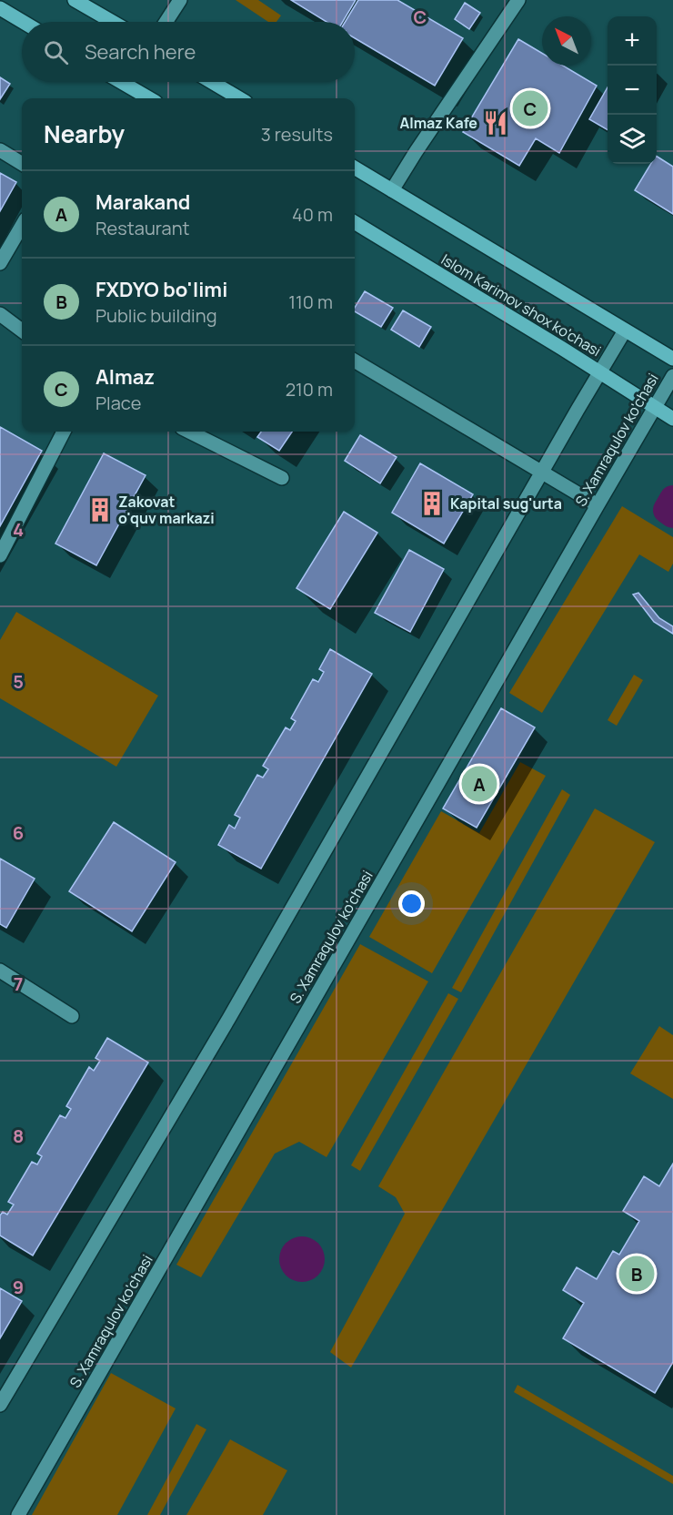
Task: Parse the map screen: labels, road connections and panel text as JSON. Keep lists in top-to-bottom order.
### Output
{
  "streets": {
    "main road": ["Islom Karimov shox ko'chasi"],
    "street": ["S. Xamraqulov ko'chasi"]
  },
  "crossings": [
    ["Islom Karimov shox ko'chasi", "S. Xamraqulov ko'chasi"]
  ],
  "places": {
    "restaurant": ["Almaz Kafe"],
    "building": ["Kapital sug'urta", "Zakovat o'quv markazi"]
  },
  "north": "top left",
  "page": {
    "map_buttons": ["+", "−"],
    "search": "Search here",
    "pins": ["C", "A", "B"],
    "heading": ["Nearby", "3 results"],
    "list": [
      {
        "mark": "A",
        "name": "Marakand",
        "note": "Restaurant",
        "value": "40 m"
      },
      {
        "mark": "B",
        "name": "FXDYO bo'limi",
        "note": "Public building",
        "value": "110 m"
      },
      {
        "mark": "C",
        "name": "Almaz",
        "note": "Place",
        "value": "210 m"
      }
    ]
  },
  "grid": {
    "columns": ["C"],
    "rows": [
      "4",
      "5",
      "6",
      "7",
      "8",
      "9"
    ]
  }
}
